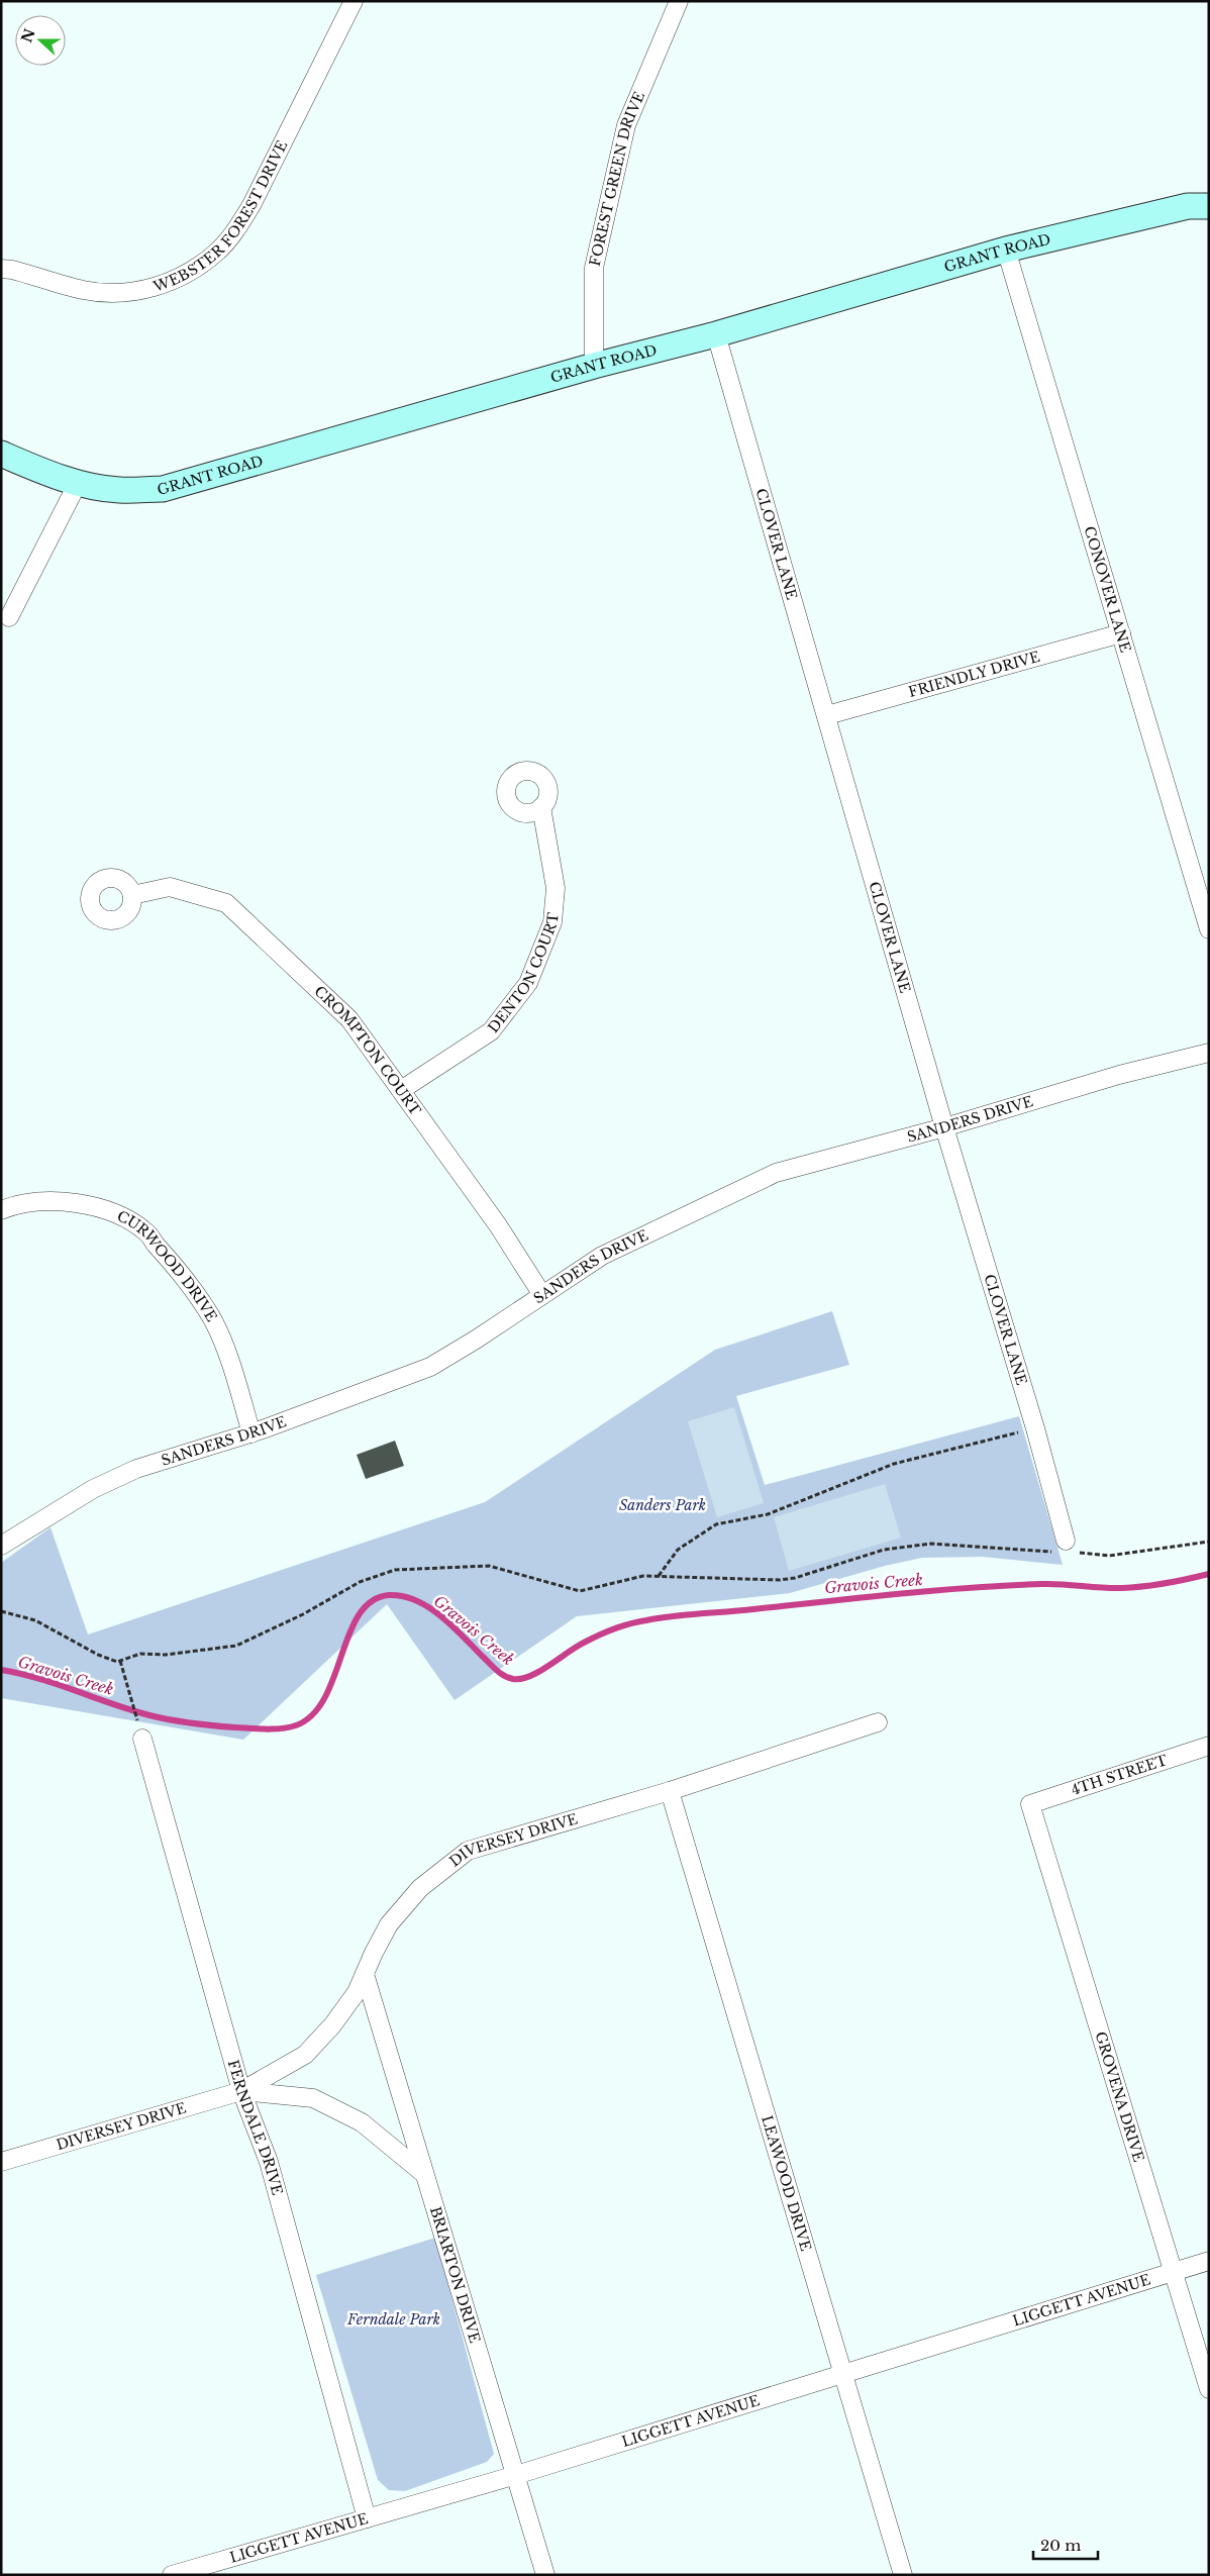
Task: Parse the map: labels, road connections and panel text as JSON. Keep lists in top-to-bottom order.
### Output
{
  "streets": {
    "street": [
      "FOREST GREEN DRIVE",
      "WEBSTER FOREST DRIVE",
      "GRANT ROAD",
      "CLOVER LANE",
      "CONOVER LANE",
      "FRIENDLY DRIVE",
      "DENTON COURT",
      "CROMPTON COURT",
      "SANDERS DRIVE",
      "CURWOOD DRIVE",
      "4TH STREET",
      "DIVERSEY DRIVE",
      "GROVENA DRIVE",
      "FERNDALE DRIVE",
      "LEAWOOD DRIVE",
      "BRIARTON DRIVE",
      "LIGGETT AVENUE"
    ]
  },
  "crossings": [
    ["FOREST GREEN DRIVE", "GRANT ROAD"],
    ["GRANT ROAD", "CLOVER LANE"],
    ["GRANT ROAD", "CONOVER LANE"],
    ["CLOVER LANE", "FRIENDLY DRIVE"],
    ["CLOVER LANE", "SANDERS DRIVE"],
    ["CONOVER LANE", "FRIENDLY DRIVE"],
    ["DENTON COURT", "CROMPTON COURT"],
    ["CROMPTON COURT", "SANDERS DRIVE"],
    ["SANDERS DRIVE", "CURWOOD DRIVE"],
    ["4TH STREET", "GROVENA DRIVE"],
    ["DIVERSEY DRIVE", "FERNDALE DRIVE"],
    ["DIVERSEY DRIVE", "LEAWOOD DRIVE"],
    ["DIVERSEY DRIVE", "BRIARTON DRIVE"],
    ["GROVENA DRIVE", "LIGGETT AVENUE"],
    ["FERNDALE DRIVE", "LIGGETT AVENUE"],
    ["LEAWOOD DRIVE", "LIGGETT AVENUE"],
    ["BRIARTON DRIVE", "LIGGETT AVENUE"]
  ],
  "water": ["Gravois Creek"],
  "parks": ["Sanders Park", "Ferndale Park"],
  "scale_bar": "20 m",
  "north": "left"
}
